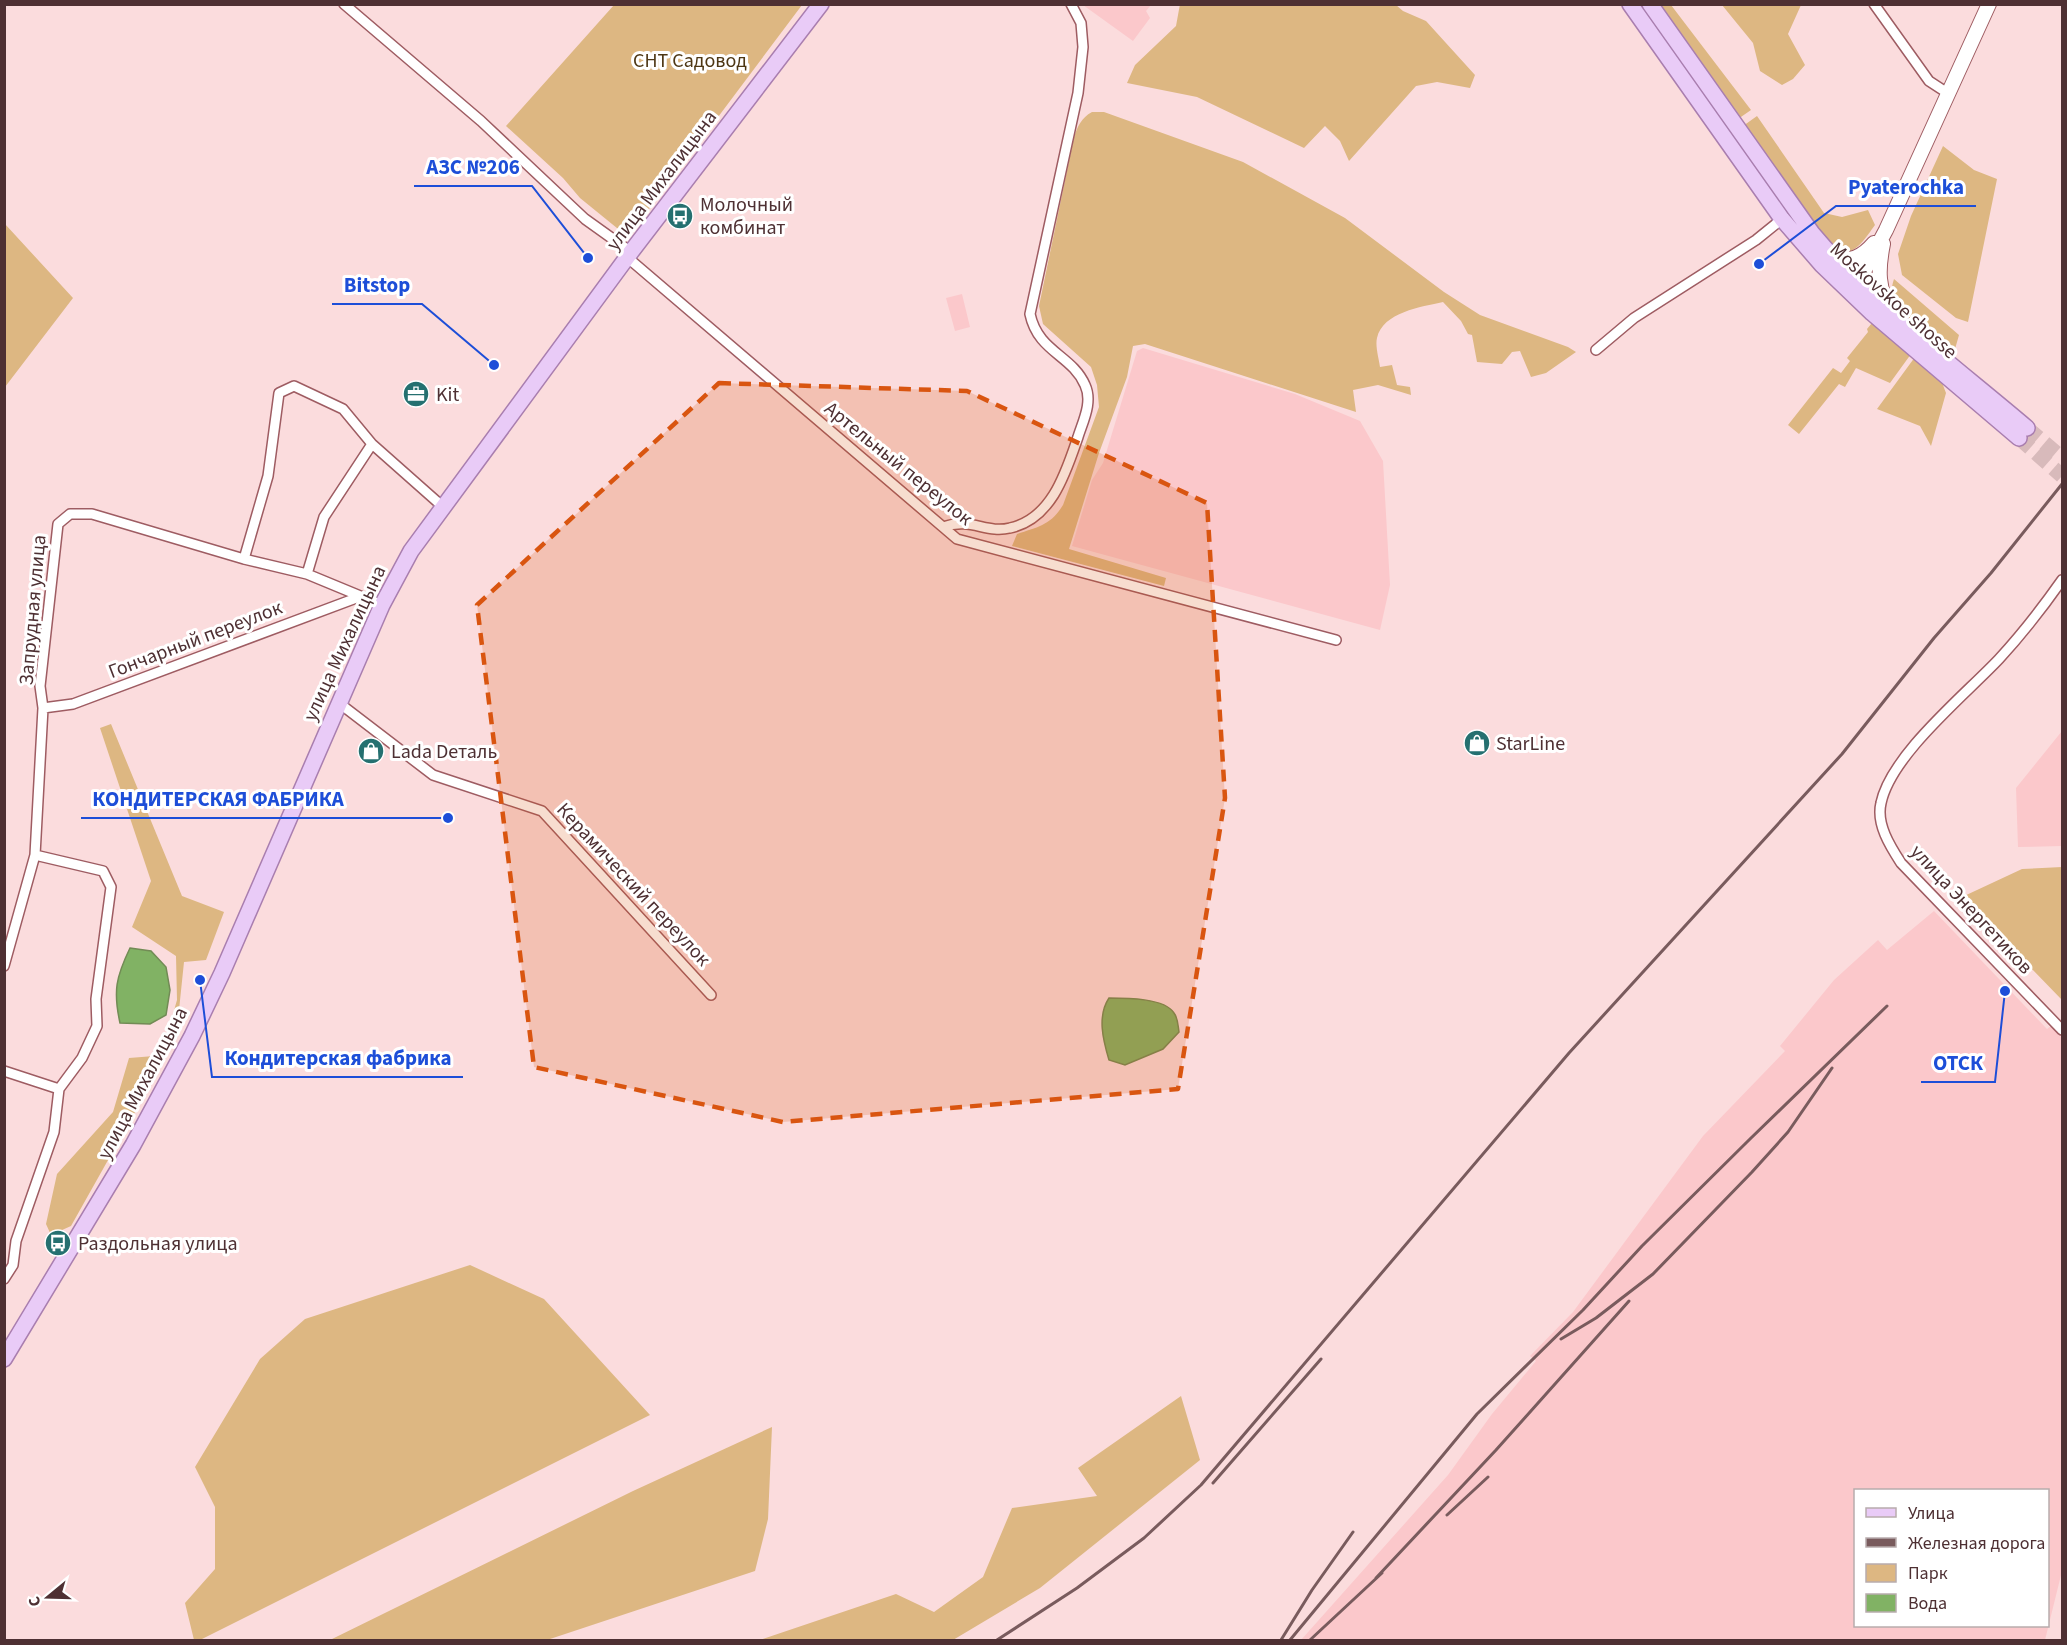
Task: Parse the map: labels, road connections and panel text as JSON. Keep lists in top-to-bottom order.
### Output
{
  "streets": {
    "main road": ["улица Михалицына", "Moskovskoe shosse"],
    "street": [
      "Артельный переулок",
      "Запрудная улица",
      "Гончарный переулок",
      "Керамический переулок",
      "улица Энергетиков"
    ]
  },
  "crossings": [
    ["улица Михалицына", "Артельный переулок"],
    ["улица Михалицына", "Запрудная улица"],
    ["улица Михалицына", "Керамический переулок"],
    ["Запрудная улица", "Гончарный переулок"]
  ],
  "parks": ["СНТ Садовод"],
  "places": {
    "bus stop": ["Молочный комбинат", "Раздольная улица"],
    "other": [
      "АЗС №206",
      "Pyaterochka",
      "Bitstop",
      "КОНДИТЕРСКАЯ ФАБРИКА",
      "Кондитерская фабрика",
      "ОТСК"
    ],
    "office": ["Kit"],
    "shop": ["StarLine", "Lada Dеталь"]
  },
  "legend": [
    "Улица",
    "Железная дорога",
    "Парк",
    "Вода"
  ],
  "north": "left"
}
